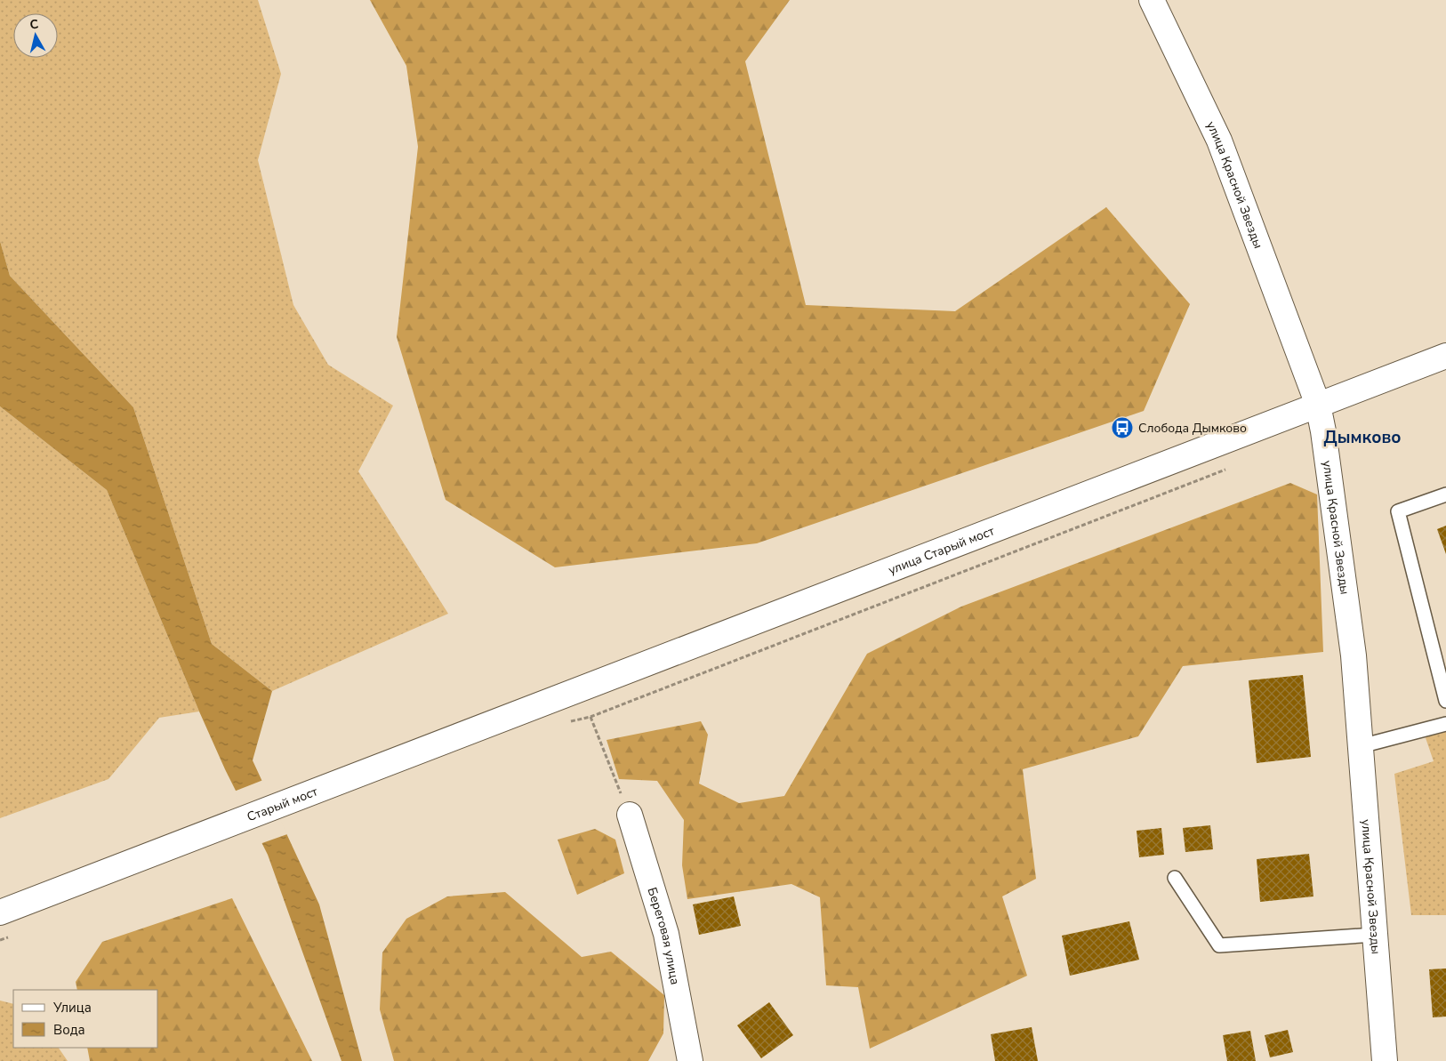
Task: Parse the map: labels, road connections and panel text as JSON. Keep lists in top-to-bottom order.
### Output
{
  "streets": {
    "main road": [
      "улица Красной Звезды",
      "улица Старый мост",
      "Старый мост",
      "Береговая улица"
    ]
  },
  "crossings": [
    ["улица Красной Звезды", "улица Старый мост"],
    ["улица Старый мост", "Старый мост"]
  ],
  "districts": ["Дымково"],
  "places": {
    "bus stop": ["Слобода Дымково"]
  },
  "legend": ["Улица", "Вода"],
  "north": "top"
}
